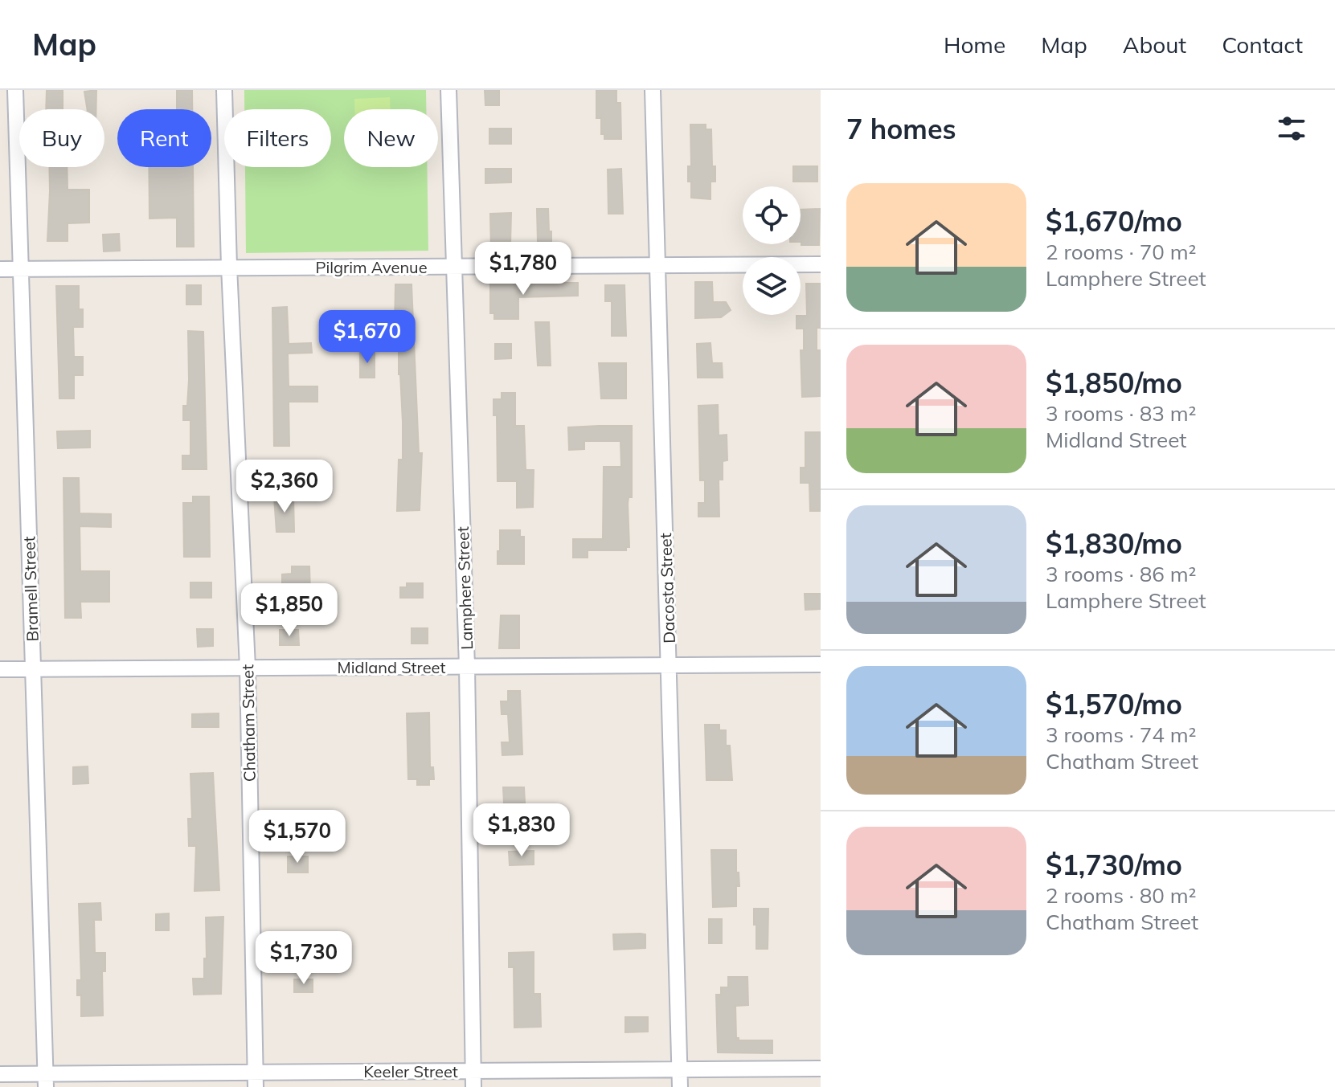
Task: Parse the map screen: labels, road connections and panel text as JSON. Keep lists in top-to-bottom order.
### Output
{
  "streets": {
    "street": [
      "Pilgrim Avenue",
      "Lamphere Street",
      "Dacosta Street",
      "Bramell Street",
      "Midland Street",
      "Chatham Street",
      "Keeler Street"
    ]
  },
  "crossings": [
    ["Pilgrim Avenue", "Lamphere Street"],
    ["Pilgrim Avenue", "Dacosta Street"],
    ["Pilgrim Avenue", "Bramell Street"],
    ["Pilgrim Avenue", "Chatham Street"],
    ["Lamphere Street", "Midland Street"],
    ["Lamphere Street", "Keeler Street"],
    ["Dacosta Street", "Midland Street"],
    ["Dacosta Street", "Keeler Street"],
    ["Bramell Street", "Midland Street"],
    ["Bramell Street", "Keeler Street"],
    ["Midland Street", "Chatham Street"],
    ["Chatham Street", "Keeler Street"]
  ],
  "page": {
    "header": "Map",
    "nav": [
      "Home",
      "Map",
      "About",
      "Contact"
    ],
    "heading": "7 homes",
    "chip": [
      "Buy",
      "Rent",
      "Filters",
      "New"
    ],
    "list": [
      {
        "name": "$1,670/mo",
        "note": "2 rooms · 70 m² · Lamphere Street"
      },
      {
        "name": "$1,850/mo",
        "note": "3 rooms · 83 m² · Midland Street"
      },
      {
        "name": "$1,830/mo",
        "note": "3 rooms · 86 m² · Lamphere Street"
      },
      {
        "name": "$1,570/mo",
        "note": "3 rooms · 74 m² · Chatham Street"
      },
      {
        "name": "$1,730/mo",
        "note": "2 rooms · 80 m² · Chatham Street"
      }
    ],
    "price": [
      "$1,780",
      "$1,670",
      "$2,360",
      "$1,850",
      "$1,830",
      "$1,570",
      "$1,730"
    ]
  }
}
